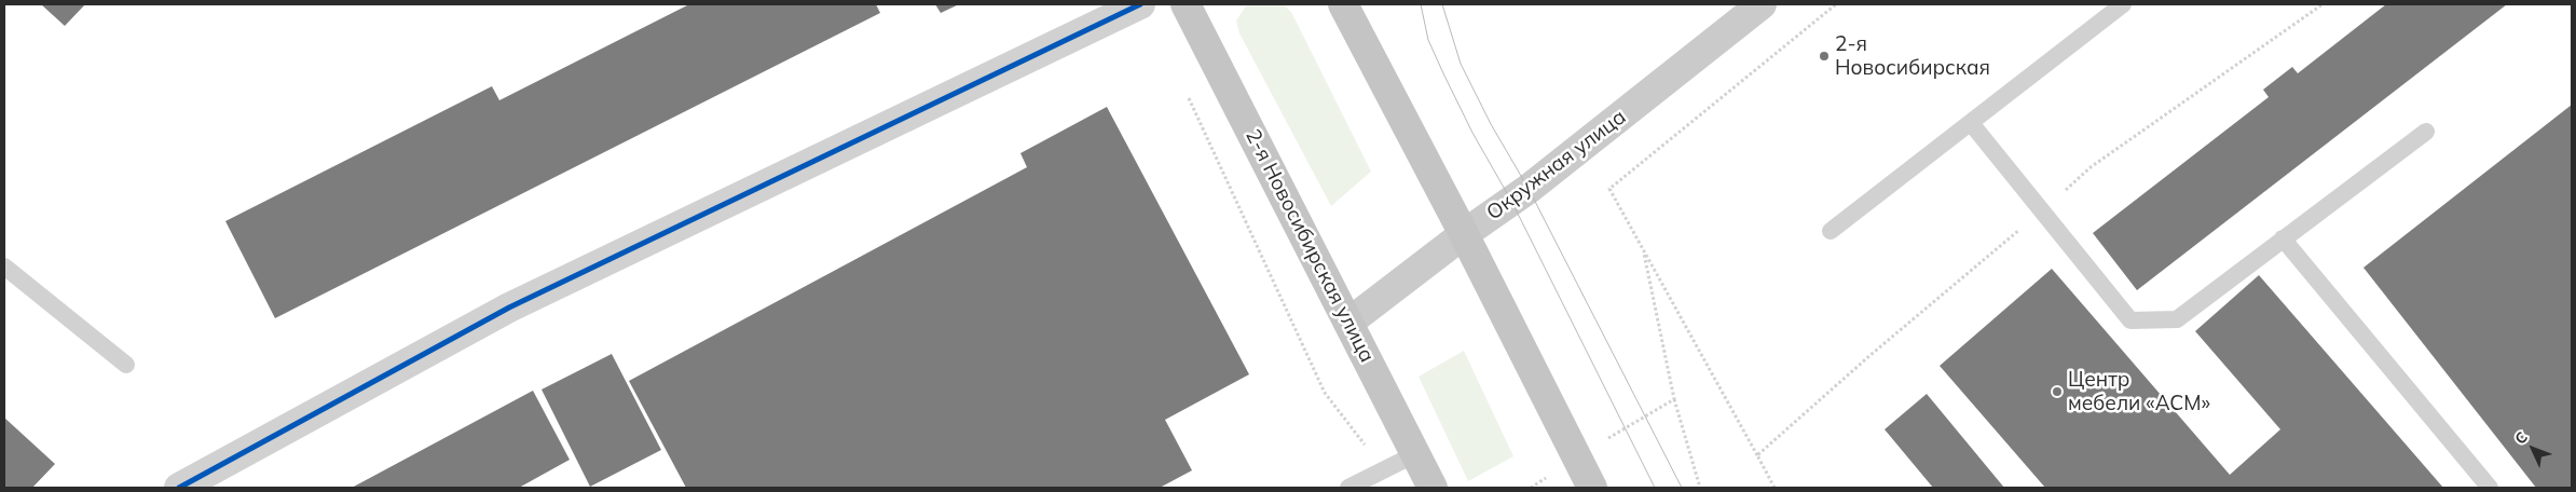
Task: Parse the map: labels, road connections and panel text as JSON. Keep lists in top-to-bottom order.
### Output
{
  "streets": {
    "main road": ["Окружная улица", "2-я Новосибирская улица"]
  },
  "crossings": [
    ["Окружная улица", "2-я Новосибирская улица"]
  ],
  "places": ["2-я Новосибирская", "Центр мебели «АСМ»"],
  "north": "top left"
}
